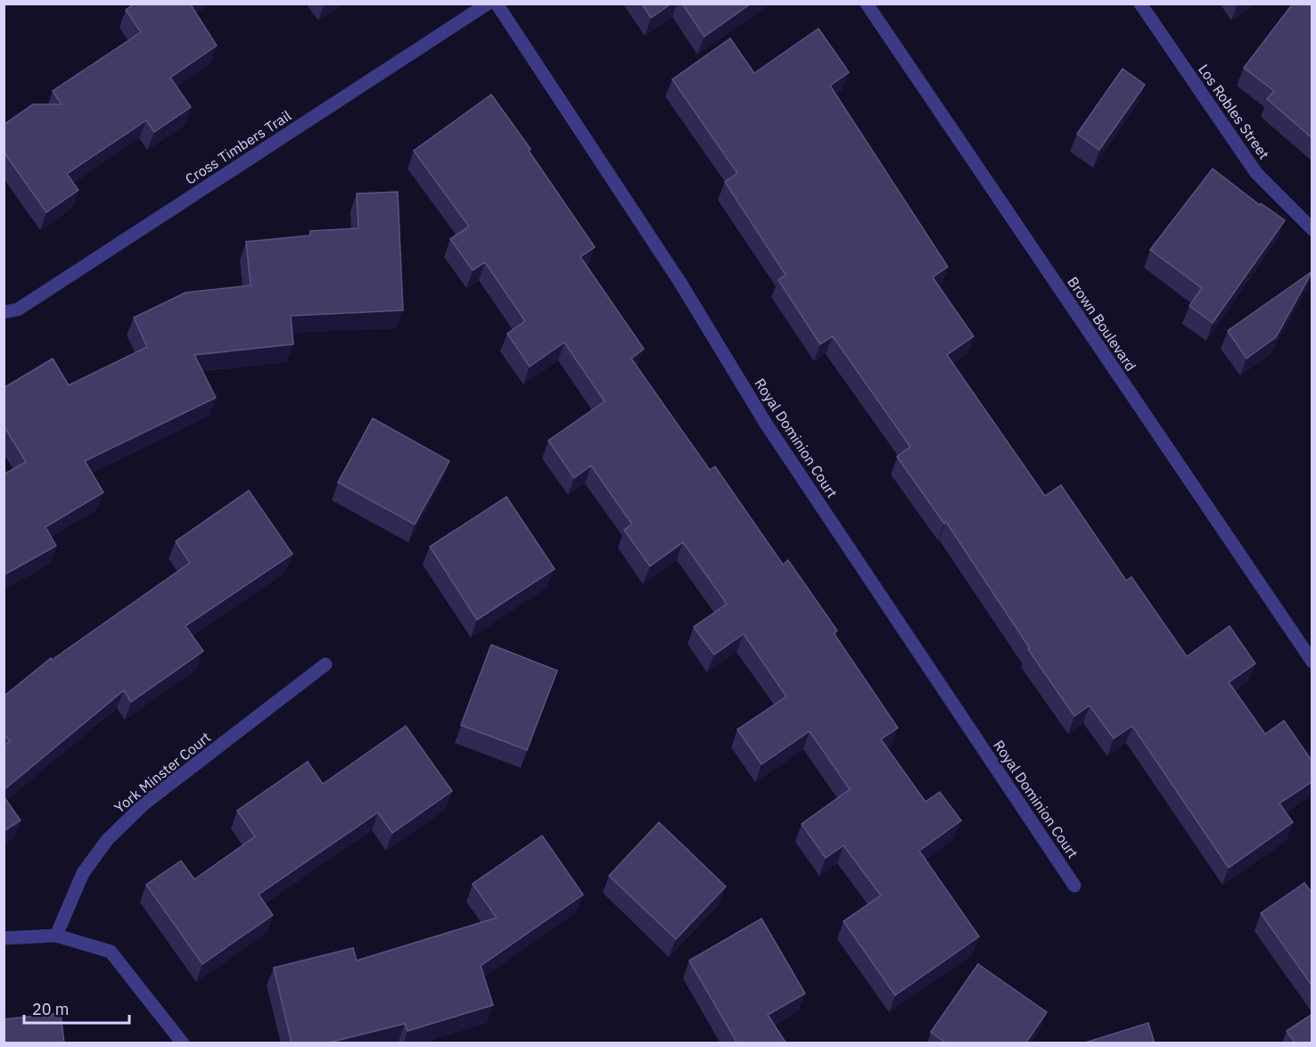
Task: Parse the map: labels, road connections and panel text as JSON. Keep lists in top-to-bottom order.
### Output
{
  "streets": {
    "street": [
      "Los Robles Street",
      "Cross Timbers Trail",
      "Brown Boulevard",
      "Royal Dominion Court",
      "York Minster Court"
    ]
  },
  "scale_bar": "20 m"
}
